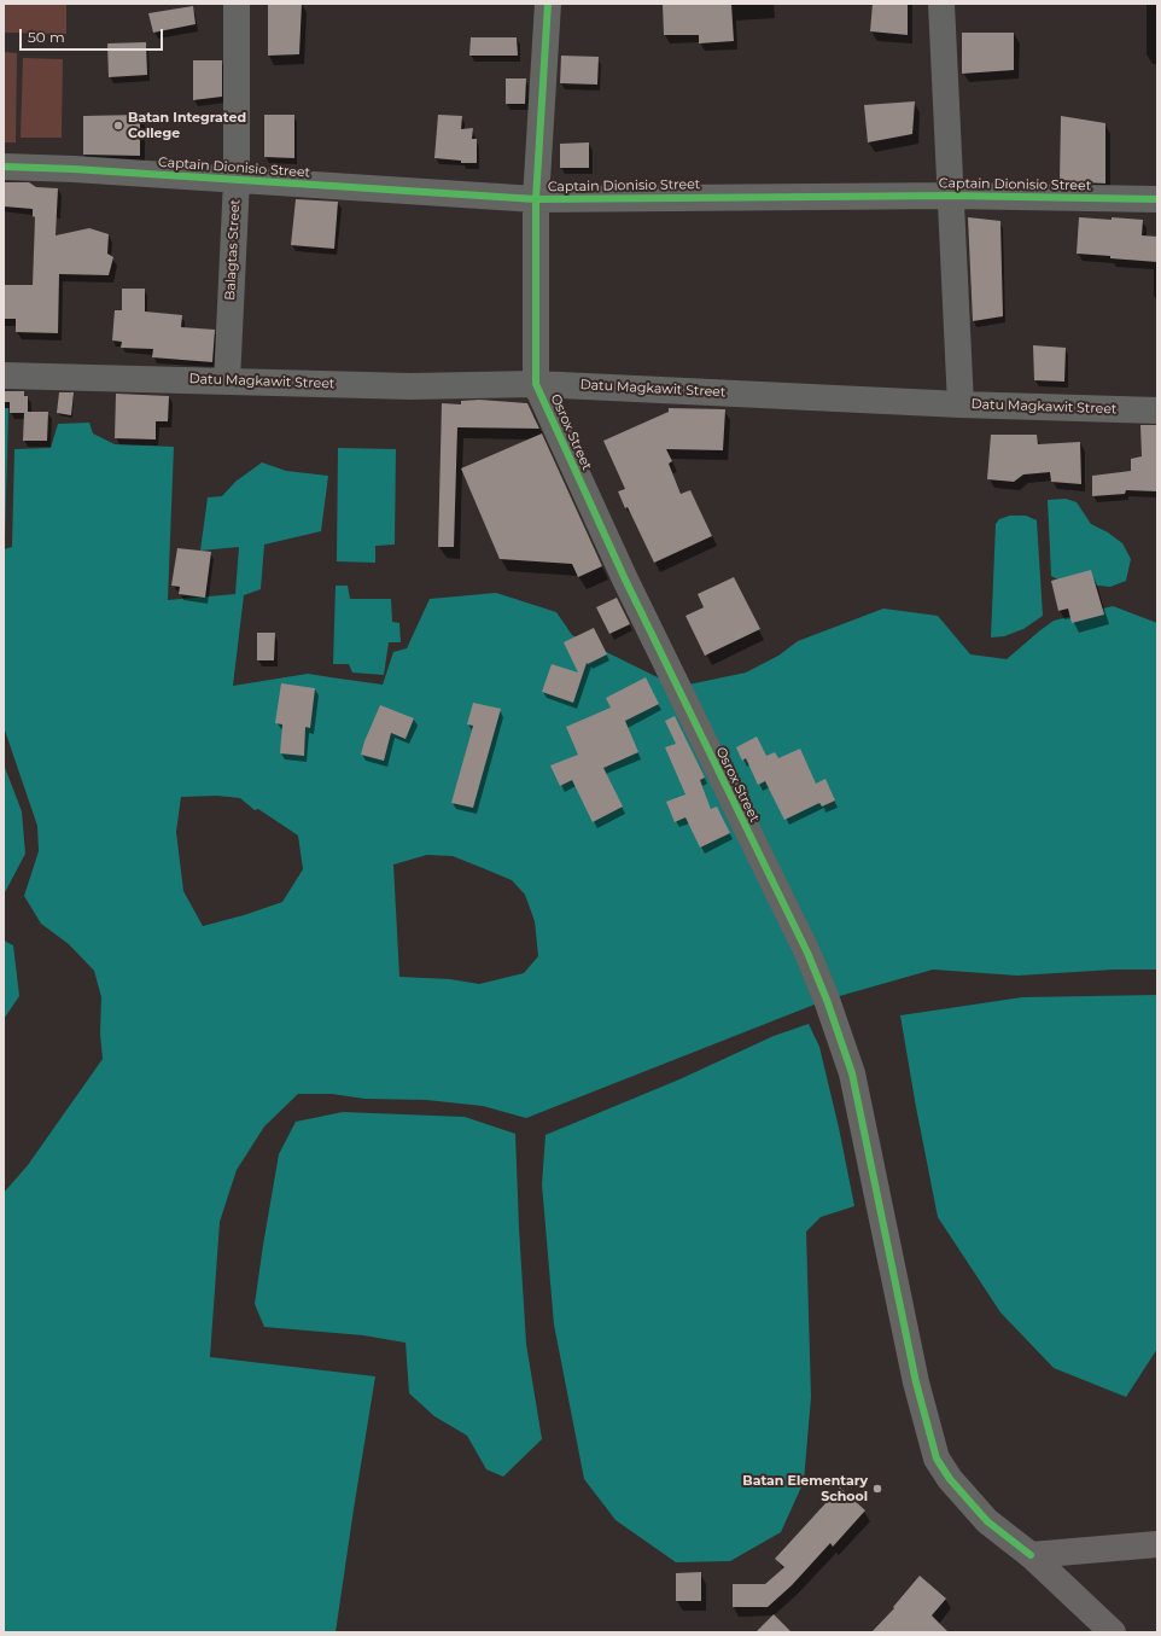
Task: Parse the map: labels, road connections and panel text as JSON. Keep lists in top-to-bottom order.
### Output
{
  "streets": {
    "street": [
      "Captain Dionisio Street",
      "Balagtas Street",
      "Datu Magkawit Street",
      "Osrox Street"
    ]
  },
  "crossings": [
    ["Captain Dionisio Street", "Balagtas Street"],
    ["Captain Dionisio Street", "Osrox Street"],
    ["Balagtas Street", "Datu Magkawit Street"],
    ["Datu Magkawit Street", "Osrox Street"]
  ],
  "places": ["Batan Integrated College", "Batan Elementary School"],
  "scale_bar": "50 m"
}
